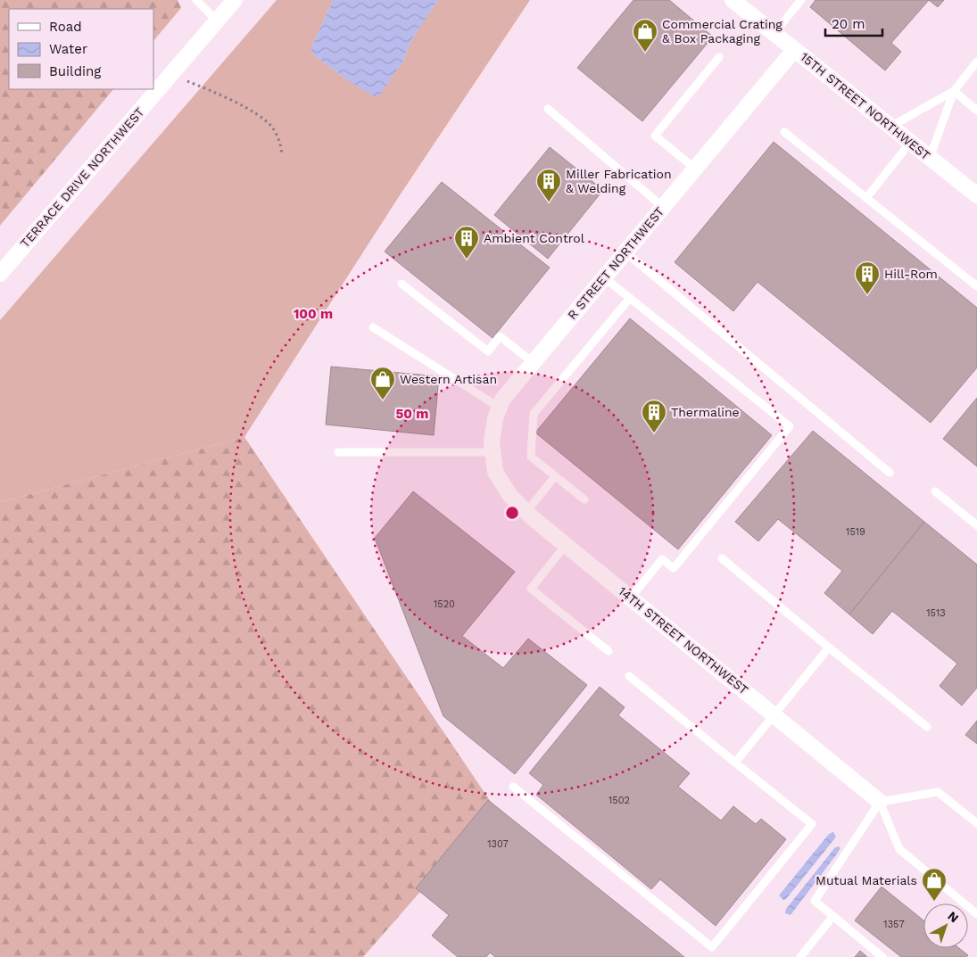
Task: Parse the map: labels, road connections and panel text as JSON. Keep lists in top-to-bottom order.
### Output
{
  "streets": {
    "street": [
      "15TH STREET NORTHWEST",
      "TERRACE DRIVE NORTHWEST",
      "R STREET NORTHWEST",
      "14TH STREET NORTHWEST"
    ]
  },
  "crossings": [
    ["15TH STREET NORTHWEST", "R STREET NORTHWEST"],
    ["R STREET NORTHWEST", "14TH STREET NORTHWEST"]
  ],
  "places": {
    "shop": ["Commercial Crating & Box Packaging", "Western Artisan", "Mutual Materials"],
    "building": [
      "Miller Fabrication & Welding",
      "Ambient Control",
      "Hill-Rom",
      "Thermaline"
    ]
  },
  "house_numbers": [
    "1519",
    "1520",
    "1513",
    "1502",
    "1307",
    "1357"
  ],
  "legend": ["Road", "Water", "Building"],
  "scale_bar": "20 m",
  "north": "top right",
  "rings": ["100 m", "50 m"]
}
